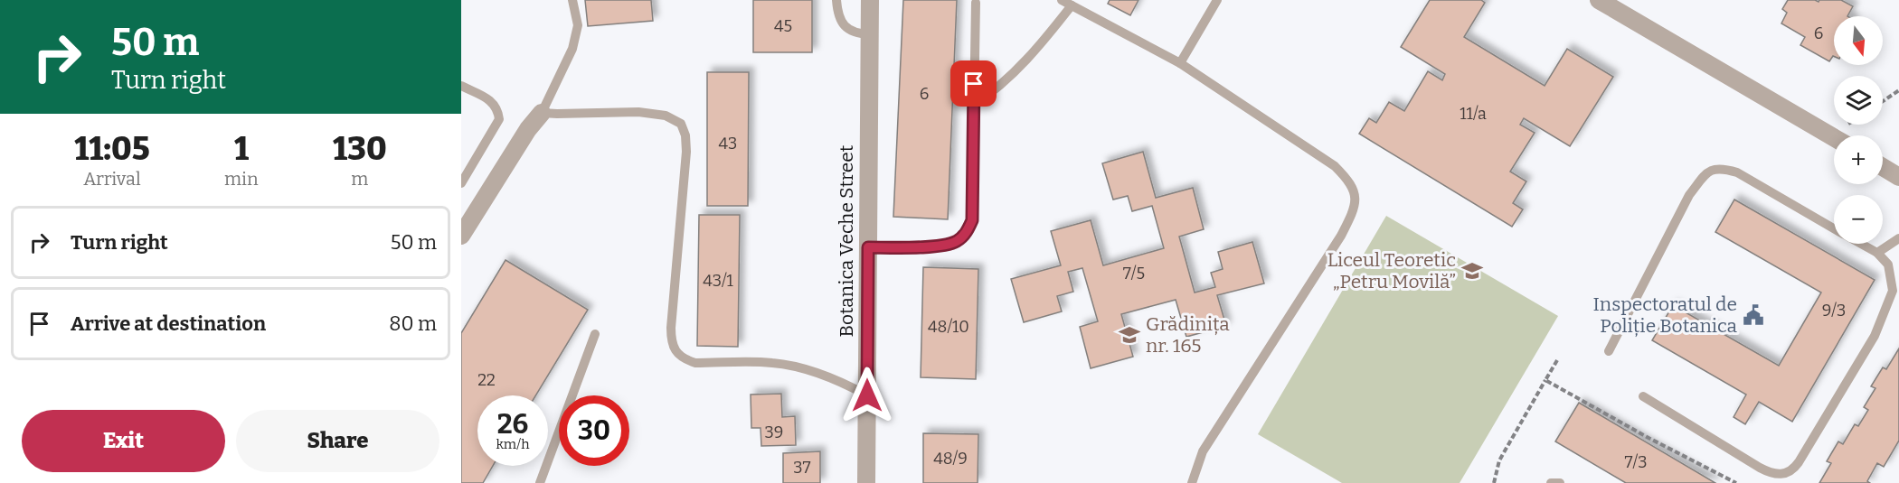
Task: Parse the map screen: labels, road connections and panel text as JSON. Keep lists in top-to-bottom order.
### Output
{
  "streets": {
    "street": ["Botanica Veche Street"]
  },
  "places": {
    "school or university": ["Liceul Teoretic „Petru Movilă”", "Grădinița nr. 165"],
    "public building": ["Inspectoratul de Poliție Botanica"]
  },
  "house_numbers": [
    "45",
    "6",
    "6",
    "11/a",
    "43",
    "7/5",
    "43/1",
    "9/3",
    "48/10",
    "22",
    "39",
    "48/9",
    "7/3",
    "37"
  ],
  "north": "bottom",
  "page": {
    "turn": ["50 m", "Turn right"],
    "map_buttons": ["+", "−"],
    "eta": [
      "11:05",
      "Arrival",
      "1",
      "min",
      "130",
      "m"
    ],
    "list": [
      {
        "name": "Turn right",
        "value": "50 m"
      },
      {
        "name": "Arrive at destination",
        "value": "80 m"
      }
    ],
    "speed": "26 km/h",
    "limit": "30",
    "buttons": ["Exit", "Share"]
  }
}
